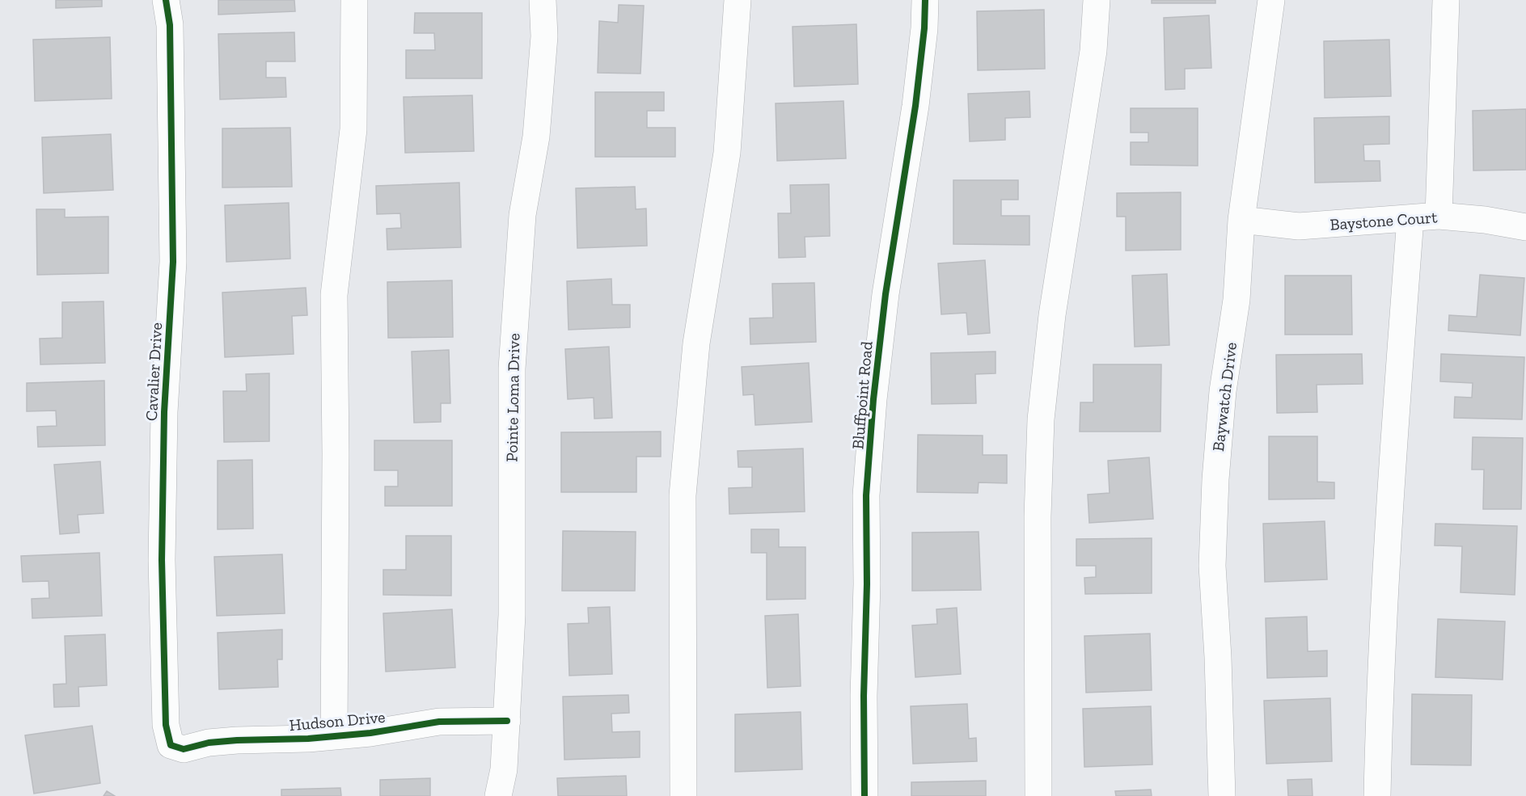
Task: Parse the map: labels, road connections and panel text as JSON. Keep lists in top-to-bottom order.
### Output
{
  "streets": {
    "street": [
      "Baystone Court",
      "Cavalier Drive",
      "Bluffpoint Road",
      "Baywatch Drive",
      "Pointe Loma Drive",
      "Hudson Drive"
    ]
  },
  "crossings": [
    ["Baystone Court", "Baywatch Drive"],
    ["Cavalier Drive", "Hudson Drive"],
    ["Pointe Loma Drive", "Hudson Drive"]
  ]
}
